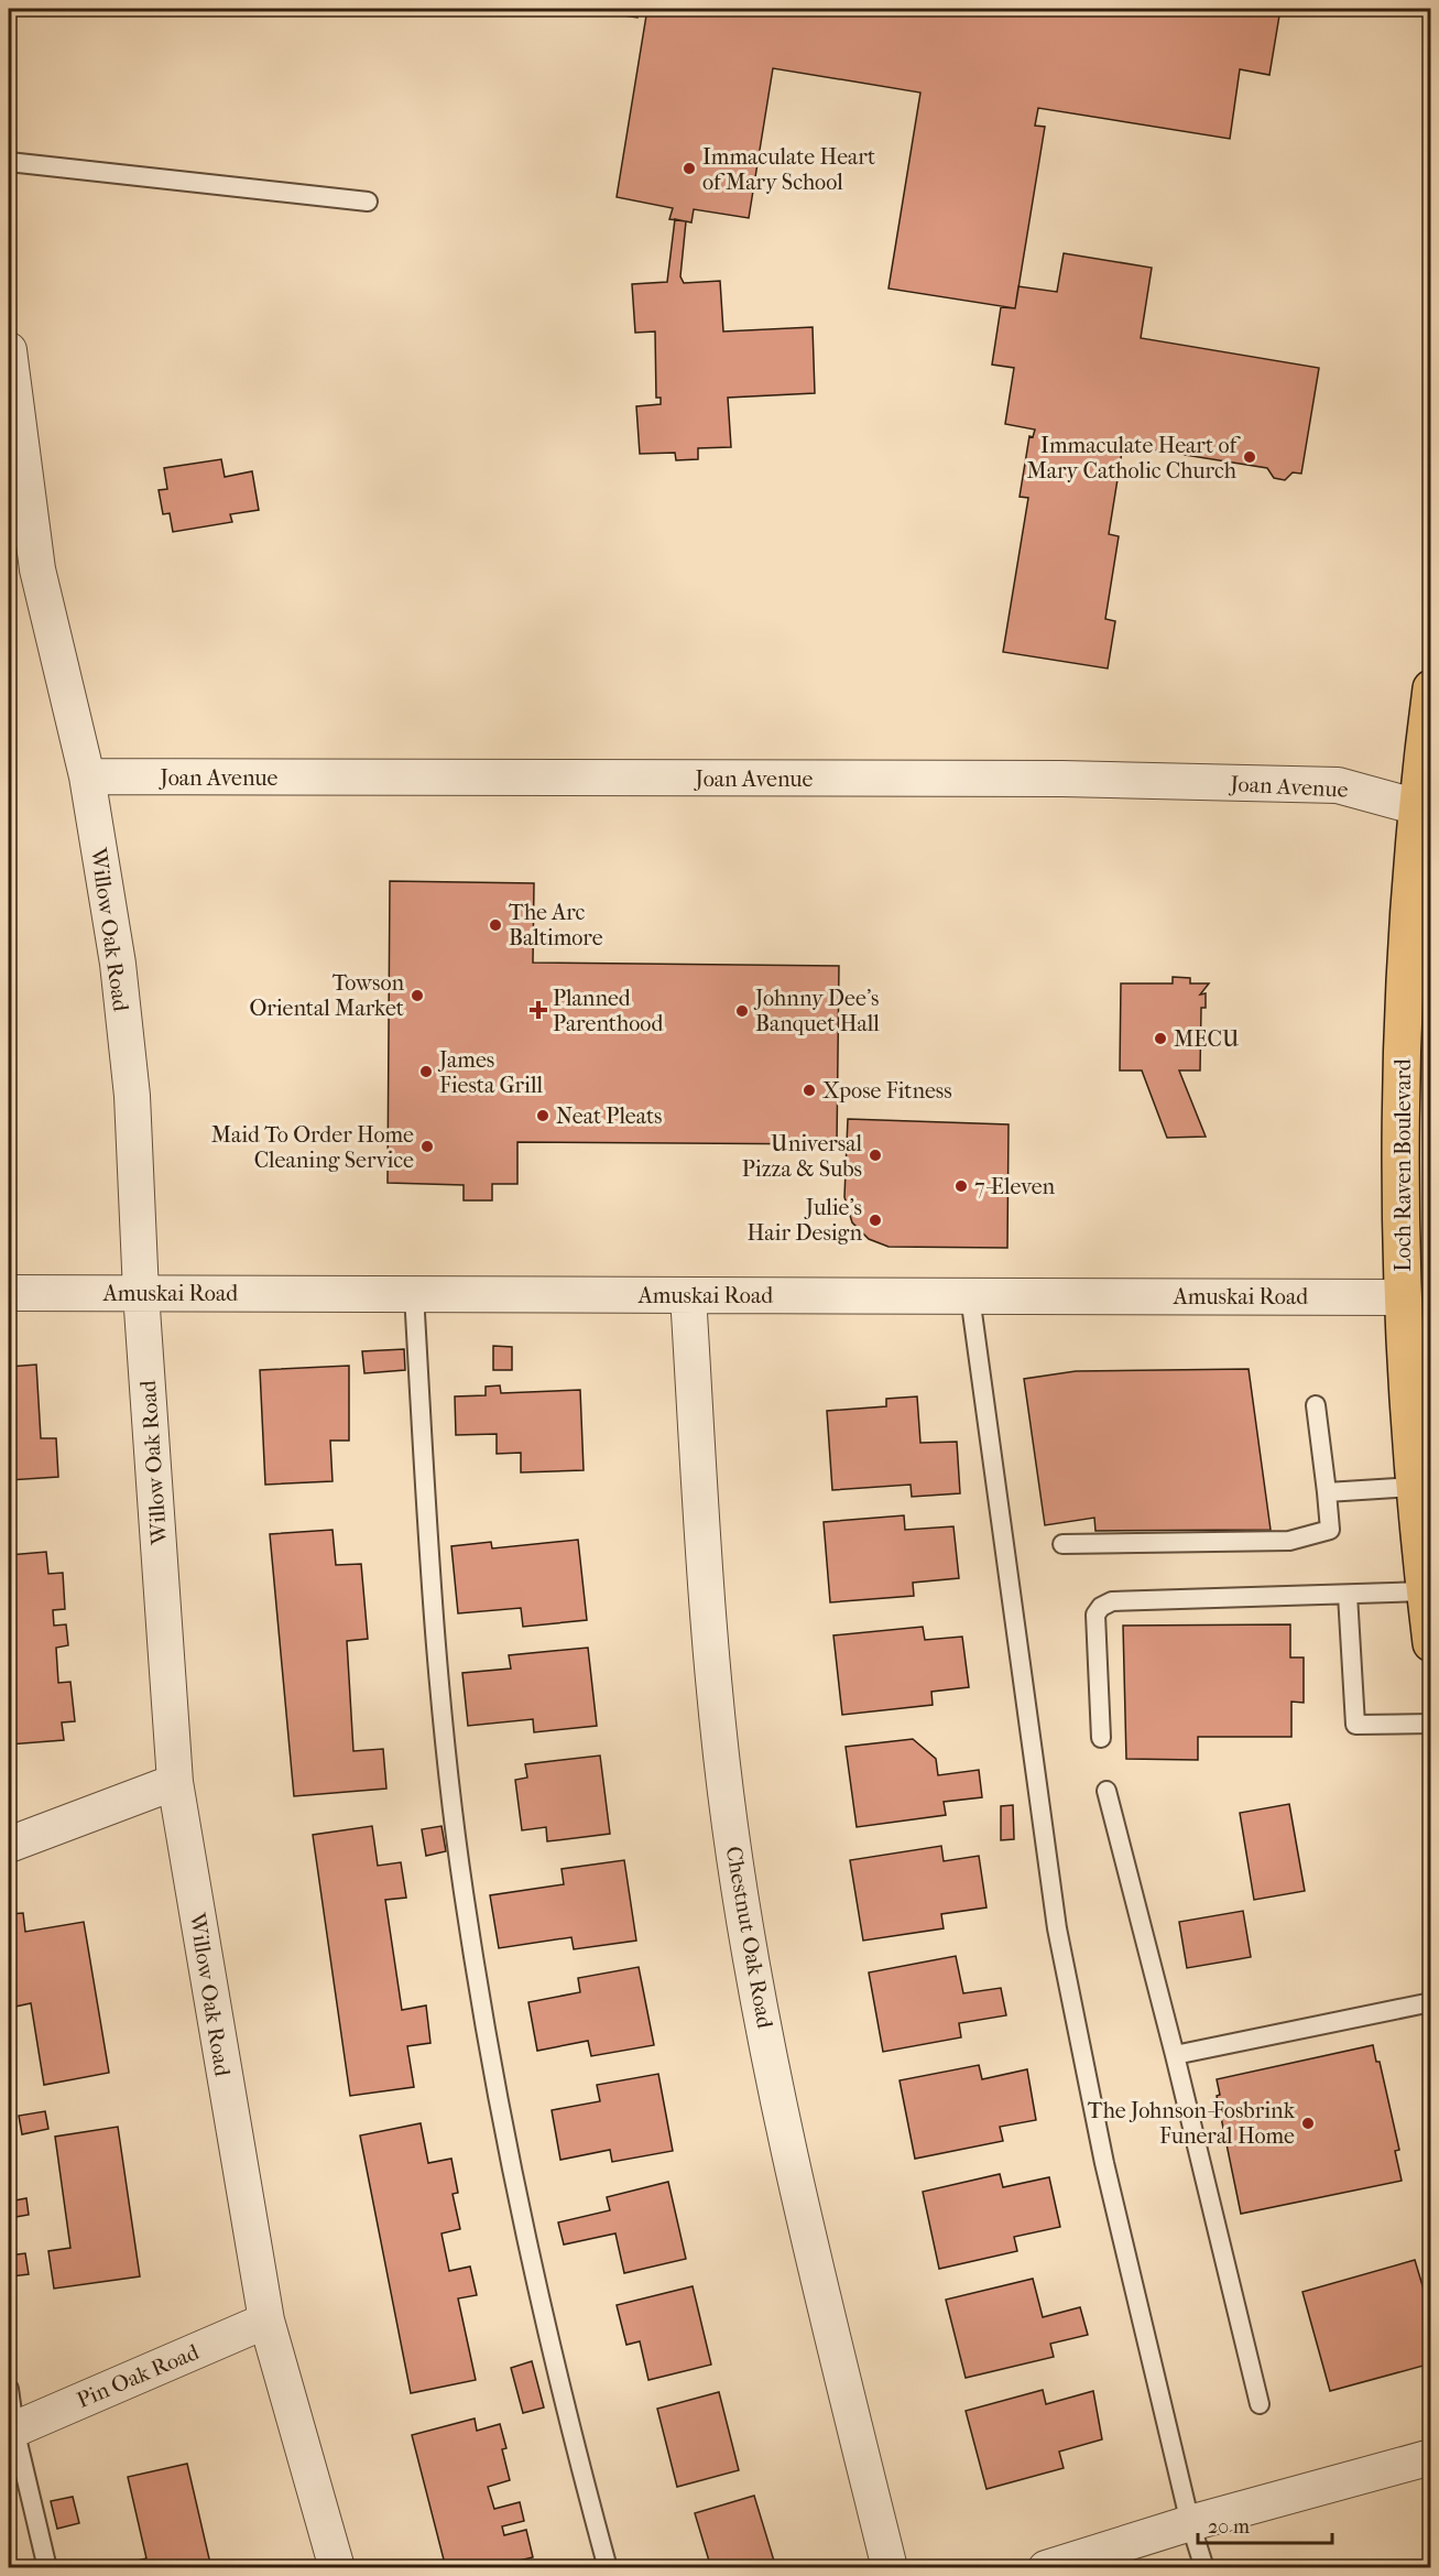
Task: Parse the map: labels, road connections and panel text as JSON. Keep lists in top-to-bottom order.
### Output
{
  "streets": {
    "main road": ["Loch Raven Boulevard"],
    "street": [
      "Joan Avenue",
      "Willow Oak Road",
      "Amuskai Road",
      "Chestnut Oak Road",
      "Pin Oak Road"
    ]
  },
  "crossings": [
    ["Joan Avenue", "Willow Oak Road"],
    ["Joan Avenue", "Loch Raven Boulevard"],
    ["Willow Oak Road", "Amuskai Road"],
    ["Willow Oak Road", "Pin Oak Road"],
    ["Loch Raven Boulevard", "Amuskai Road"],
    ["Amuskai Road", "Chestnut Oak Road"]
  ],
  "places": {
    "other": [
      "Immaculate Heart of Mary School",
      "Immaculate Heart of Mary Catholic Church",
      "The Arc Baltimore",
      "Towson Oriental Market",
      "Johnny Dee’s Banquet Hall",
      "MECU",
      "James Fiesta Grill",
      "Xpose Fitness",
      "Neat Pleats",
      "Maid To Order Home Cleaning Service",
      "Universal Pizza & Subs",
      "7-Eleven",
      "Julie’s Hair Design",
      "The Johnson-Fosbrink Funeral Home"
    ],
    "health": ["Planned Parenthood"]
  },
  "scale_bar": "20 m"
}
